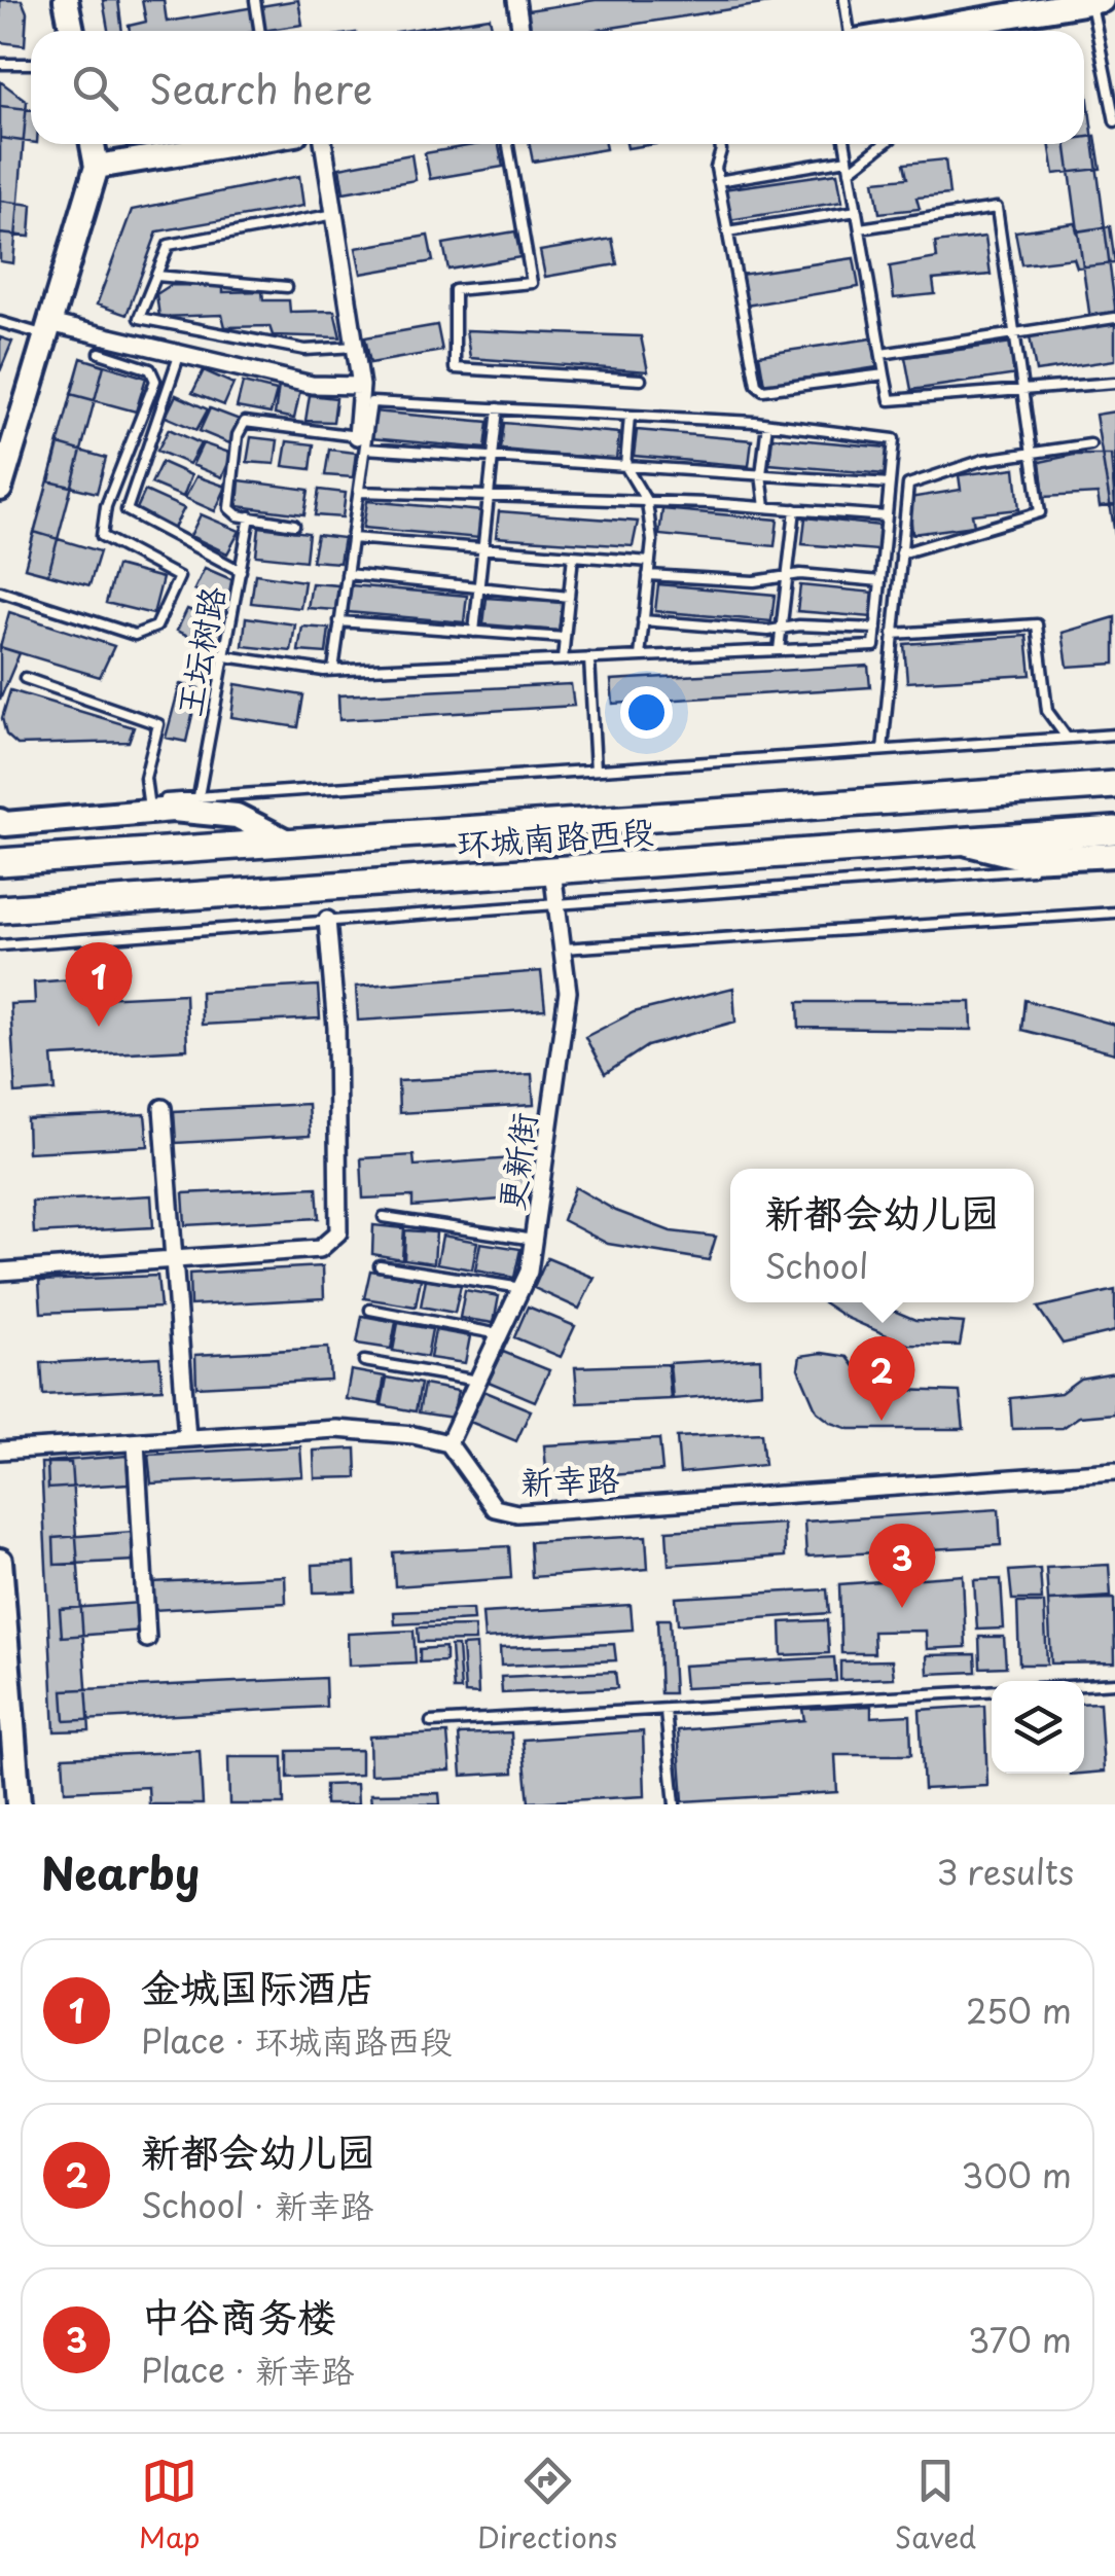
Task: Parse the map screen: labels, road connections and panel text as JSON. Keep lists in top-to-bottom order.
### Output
{
  "streets": {
    "main road": ["环城南路西段"],
    "street": ["更新街", "新幸路"],
    "lane": ["王坛树路"]
  },
  "crossings": [
    ["环城南路西段", "更新街"],
    ["更新街", "新幸路"]
  ],
  "page": {
    "search": "Search here",
    "pins": ["1", "2", "3"],
    "popup": ["新都会幼儿园", "School"],
    "heading": ["Nearby", "3 results"],
    "list": [
      {
        "mark": "1",
        "name": "金城国际酒店",
        "note": "Place · 环城南路西段",
        "value": "250 m"
      },
      {
        "mark": "2",
        "name": "新都会幼儿园",
        "note": "School · 新幸路",
        "value": "300 m"
      },
      {
        "mark": "3",
        "name": "中谷商务楼",
        "note": "Place · 新幸路",
        "value": "370 m"
      }
    ],
    "nav": ["Map", "Directions", "Saved"]
  }
}
